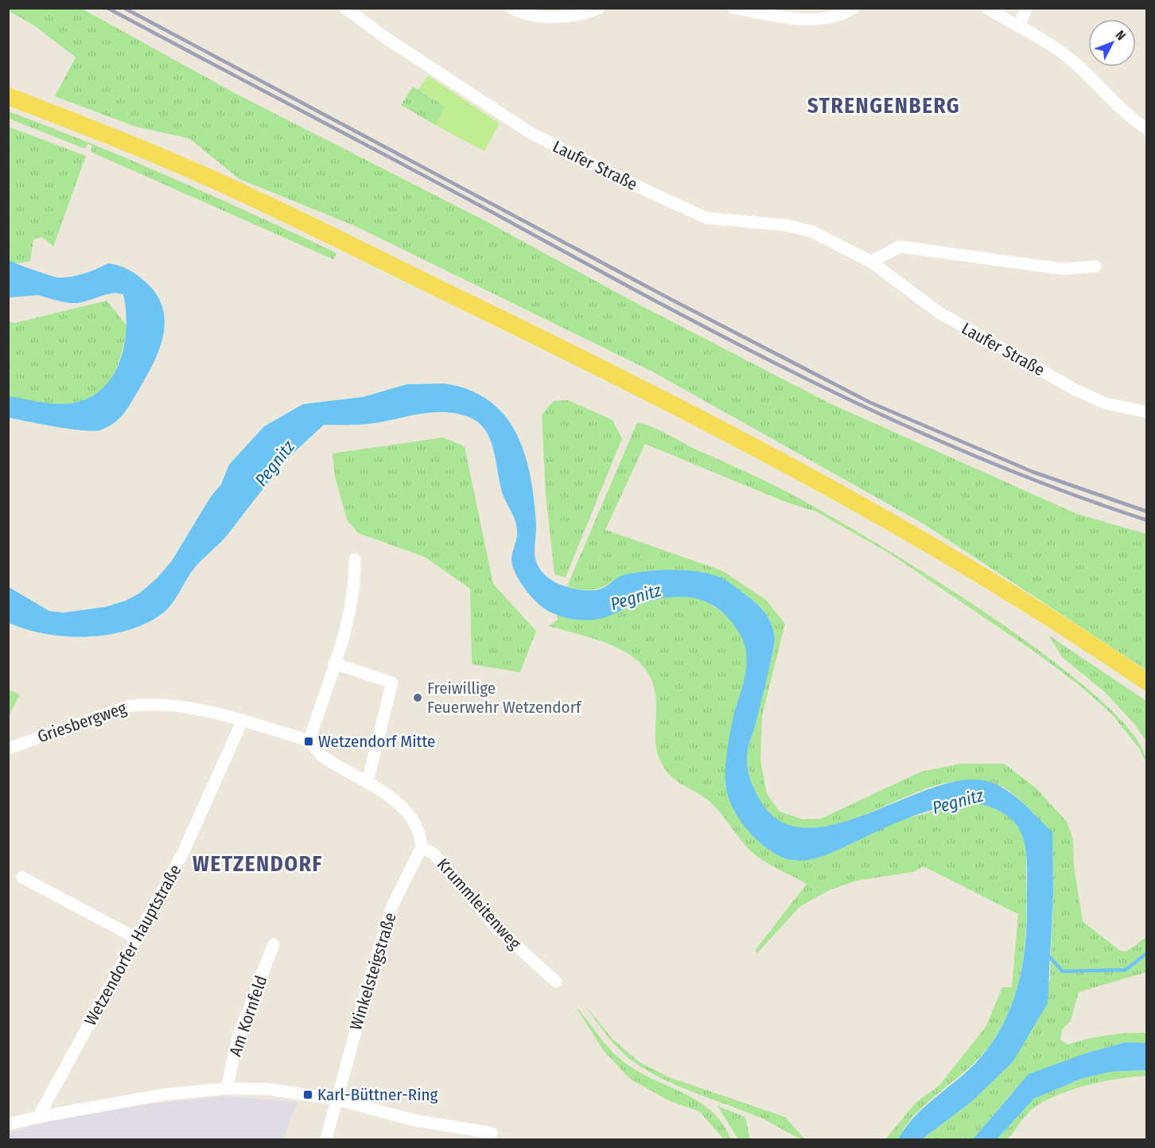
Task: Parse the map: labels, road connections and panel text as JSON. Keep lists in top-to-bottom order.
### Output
{
  "streets": {
    "street": [
      "Laufer Straße",
      "Griesbergweg",
      "Krummleitenweg",
      "Wetzendorfer Hauptstraße",
      "Winkelsteigstraße",
      "Am Kornfeld"
    ]
  },
  "crossings": [
    ["Griesbergweg", "Wetzendorfer Hauptstraße"],
    ["Krummleitenweg", "Winkelsteigstraße"]
  ],
  "districts": ["STRENGENBERG", "WETZENDORF"],
  "water": ["Pegnitz"],
  "places": {
    "other": ["Freiwillige Feuerwehr Wetzendorf"],
    "transit": ["Wetzendorf Mitte", "Karl-Büttner-Ring"]
  },
  "north": "top right"
}
